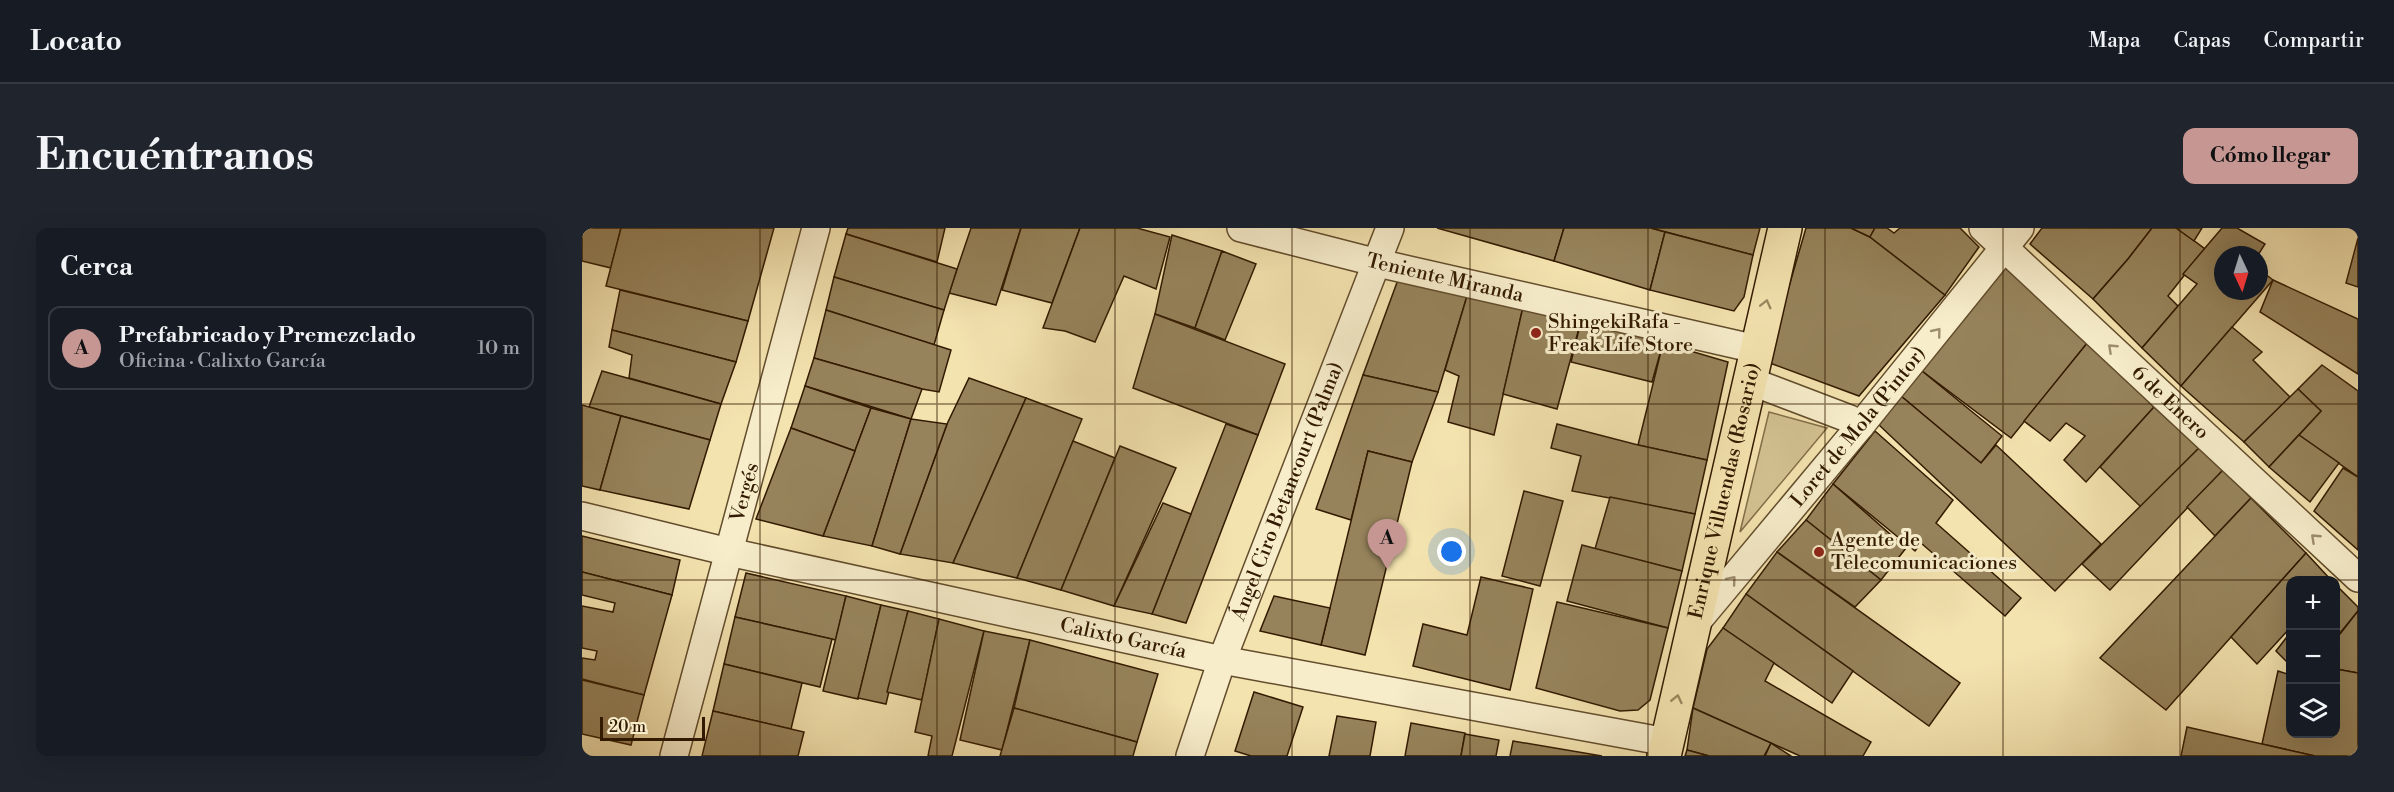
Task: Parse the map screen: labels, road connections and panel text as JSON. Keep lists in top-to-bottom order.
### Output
{
  "streets": {
    "main road": ["Enrique Villuendas (Rosario)"],
    "street": [
      "Teniente Miranda",
      "6 de Enero",
      "Loret de Mola (Pintor)",
      "Vergés",
      "Ángel Ciro Betancourt (Palma)",
      "Calixto García"
    ]
  },
  "crossings": [
    ["Teniente Miranda", "Ángel Ciro Betancourt (Palma)"],
    ["Teniente Miranda", "Enrique Villuendas (Rosario)"],
    ["6 de Enero", "Loret de Mola (Pintor)"],
    ["Loret de Mola (Pintor)", "Enrique Villuendas (Rosario)"],
    ["Vergés", "Calixto García"],
    ["Ángel Ciro Betancourt (Palma)", "Calixto García"],
    ["Enrique Villuendas (Rosario)", "Calixto García"]
  ],
  "one_way": ["6 de Enero", "Loret de Mola (Pintor)", "Enrique Villuendas (Rosario)"],
  "places": ["ShingekiRafa - Freak Life Store", "Agente de Telecomunicaciones"],
  "scale_bar": "20 m",
  "north": "bottom",
  "page": {
    "header": "Locato",
    "nav": ["Mapa", "Capas", "Compartir"],
    "buttons": "Cómo llegar",
    "title": "Encuéntranos",
    "heading": "Cerca",
    "list": [
      {
        "mark": "A",
        "name": "Prefabricado y Premezclado",
        "note": "Oficina · Calixto García",
        "value": "10 m"
      }
    ],
    "pins": "A",
    "map_buttons": ["+", "−"],
    "scale": "20 m"
  }
}
